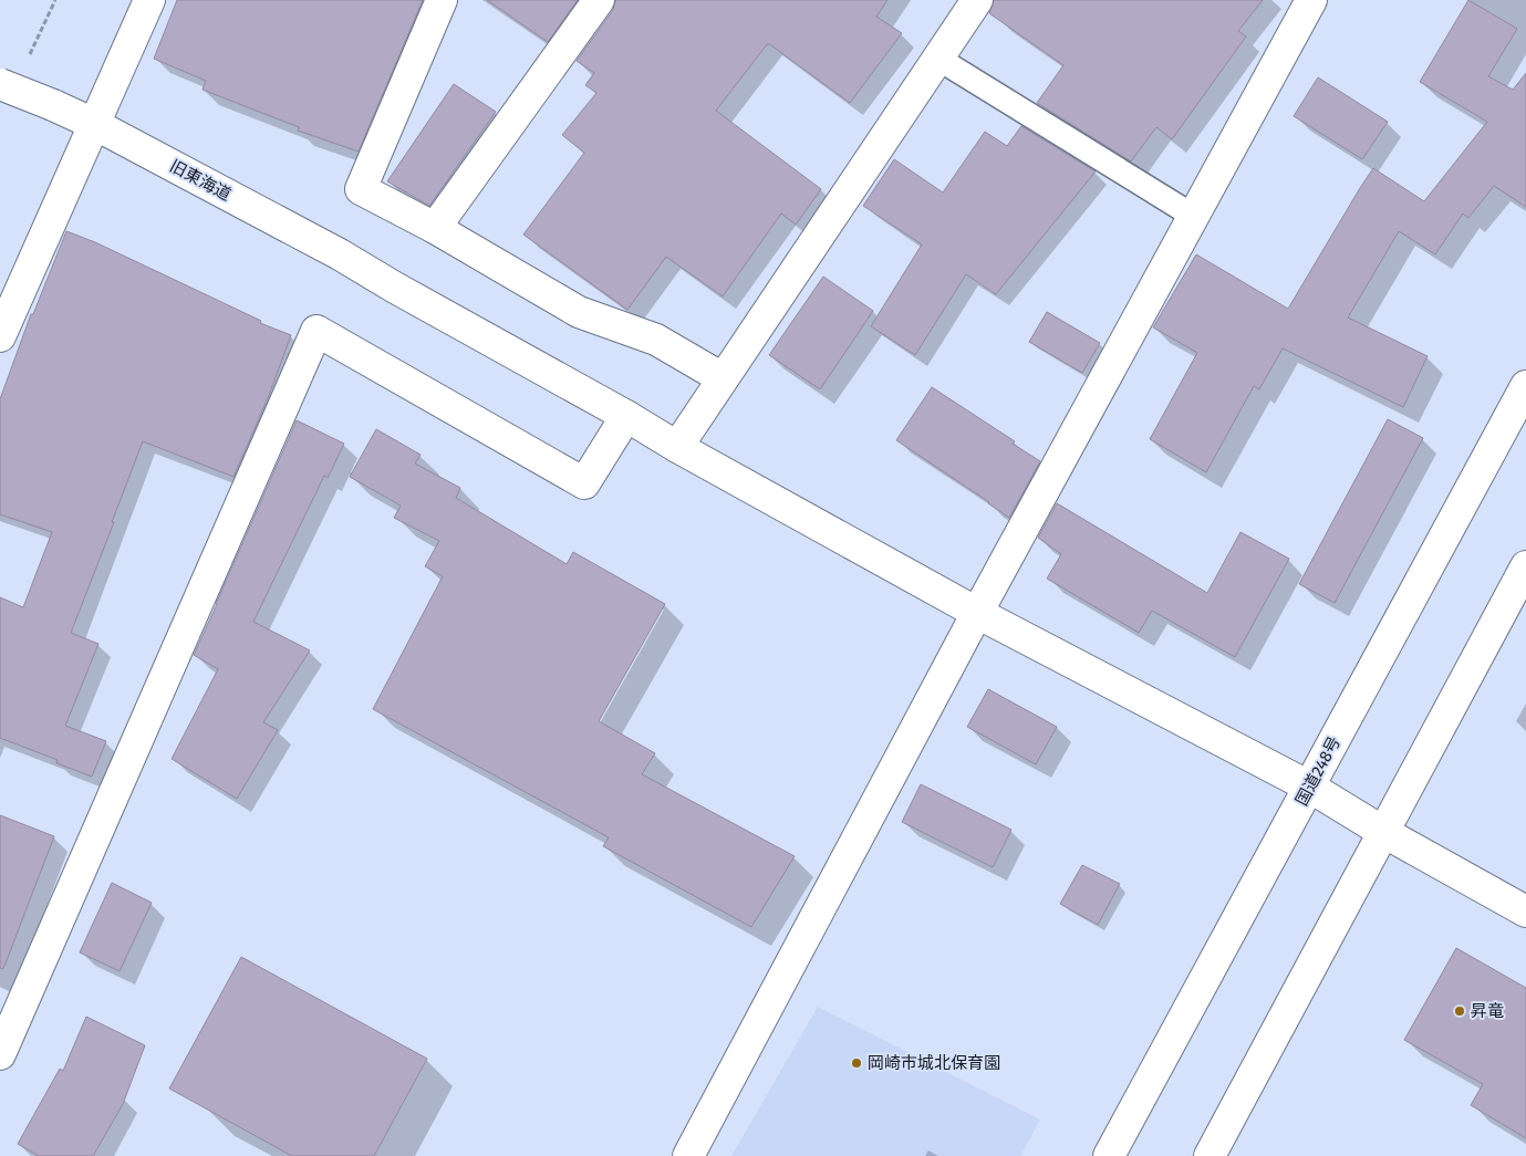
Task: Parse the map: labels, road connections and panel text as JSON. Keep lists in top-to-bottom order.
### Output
{
  "streets": {
    "main road": ["旧東海道", "国道248号"]
  },
  "crossings": [
    ["旧東海道", "国道248号"]
  ],
  "places": ["昇竜", "岡崎市城北保育園"]
}
